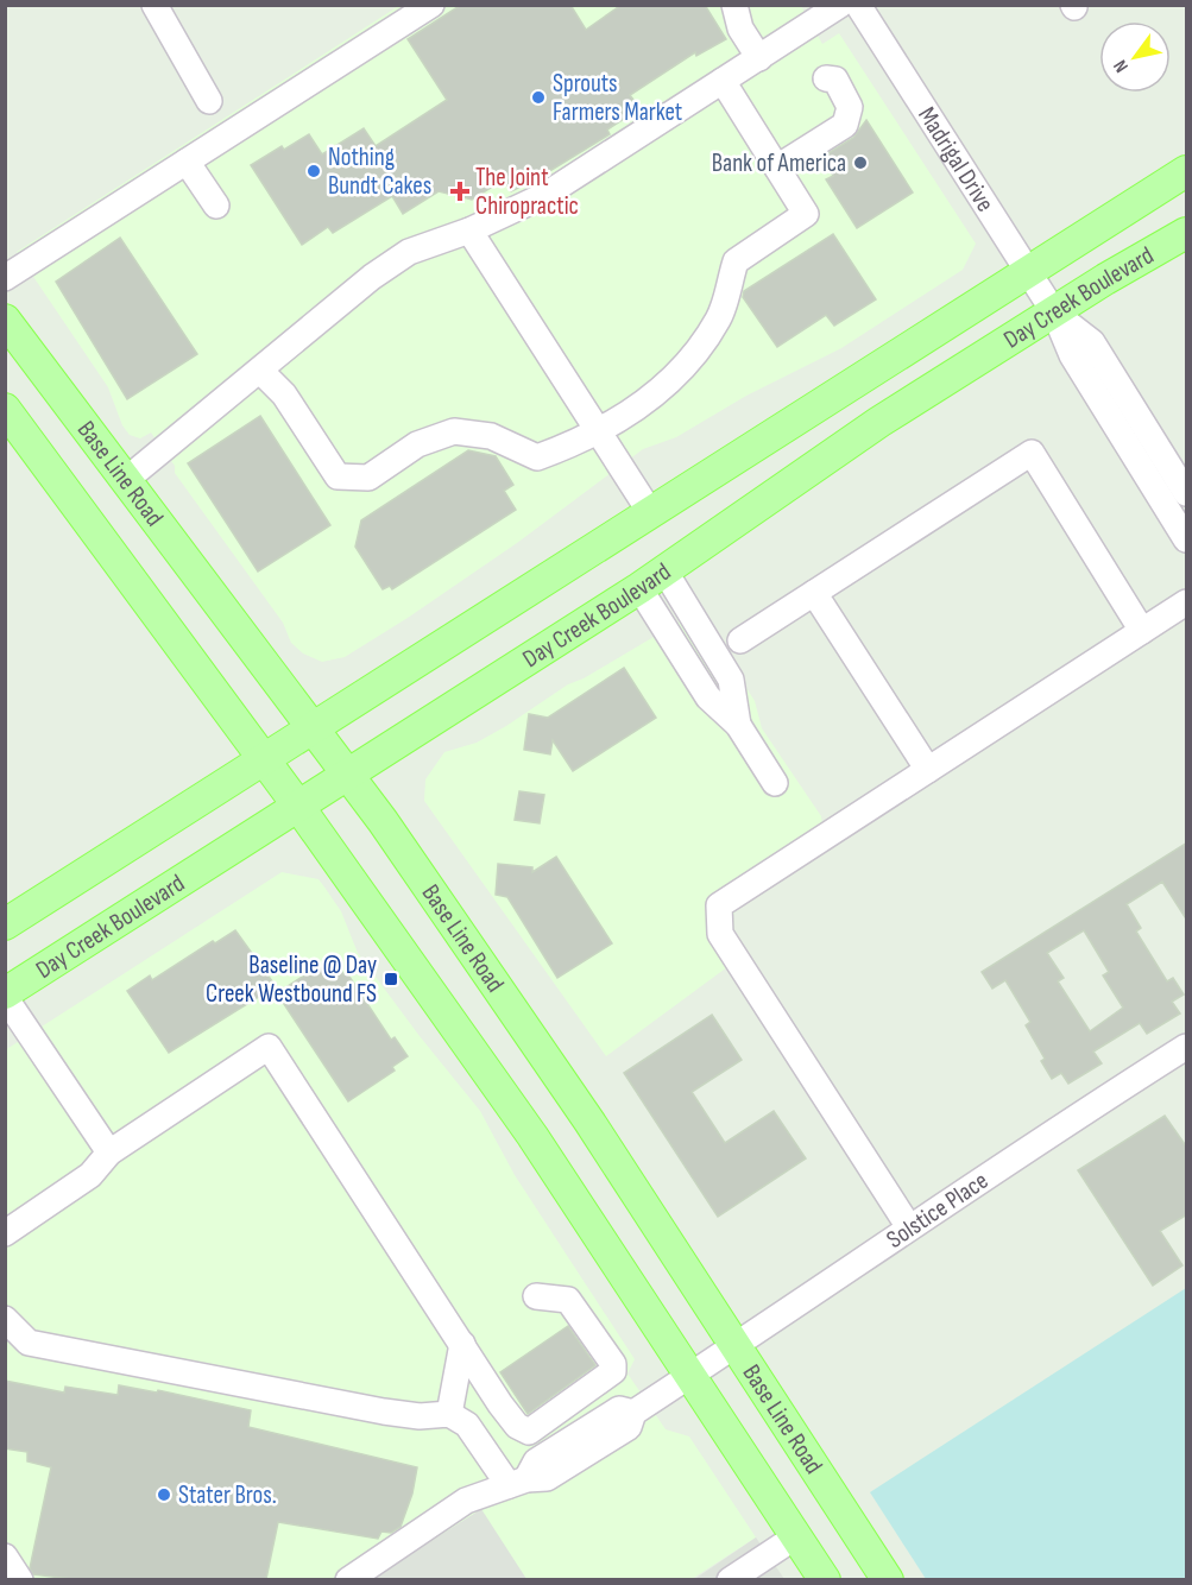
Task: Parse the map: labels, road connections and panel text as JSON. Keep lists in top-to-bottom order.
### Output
{
  "streets": {
    "main road": ["Day Creek Boulevard", "Base Line Road"],
    "street": ["Madrigal Drive", "Solstice Place"]
  },
  "crossings": [
    ["Madrigal Drive", "Day Creek Boulevard"],
    ["Day Creek Boulevard", "Base Line Road"],
    ["Base Line Road", "Solstice Place"]
  ],
  "places": {
    "other": [
      "Sprouts Farmers Market",
      "Bank of America",
      "Nothing Bundt Cakes",
      "Stater Bros."
    ],
    "health": ["The Joint Chiropractic"],
    "transit": ["Baseline @ Day Creek Westbound FS"]
  },
  "north": "bottom left"
}
